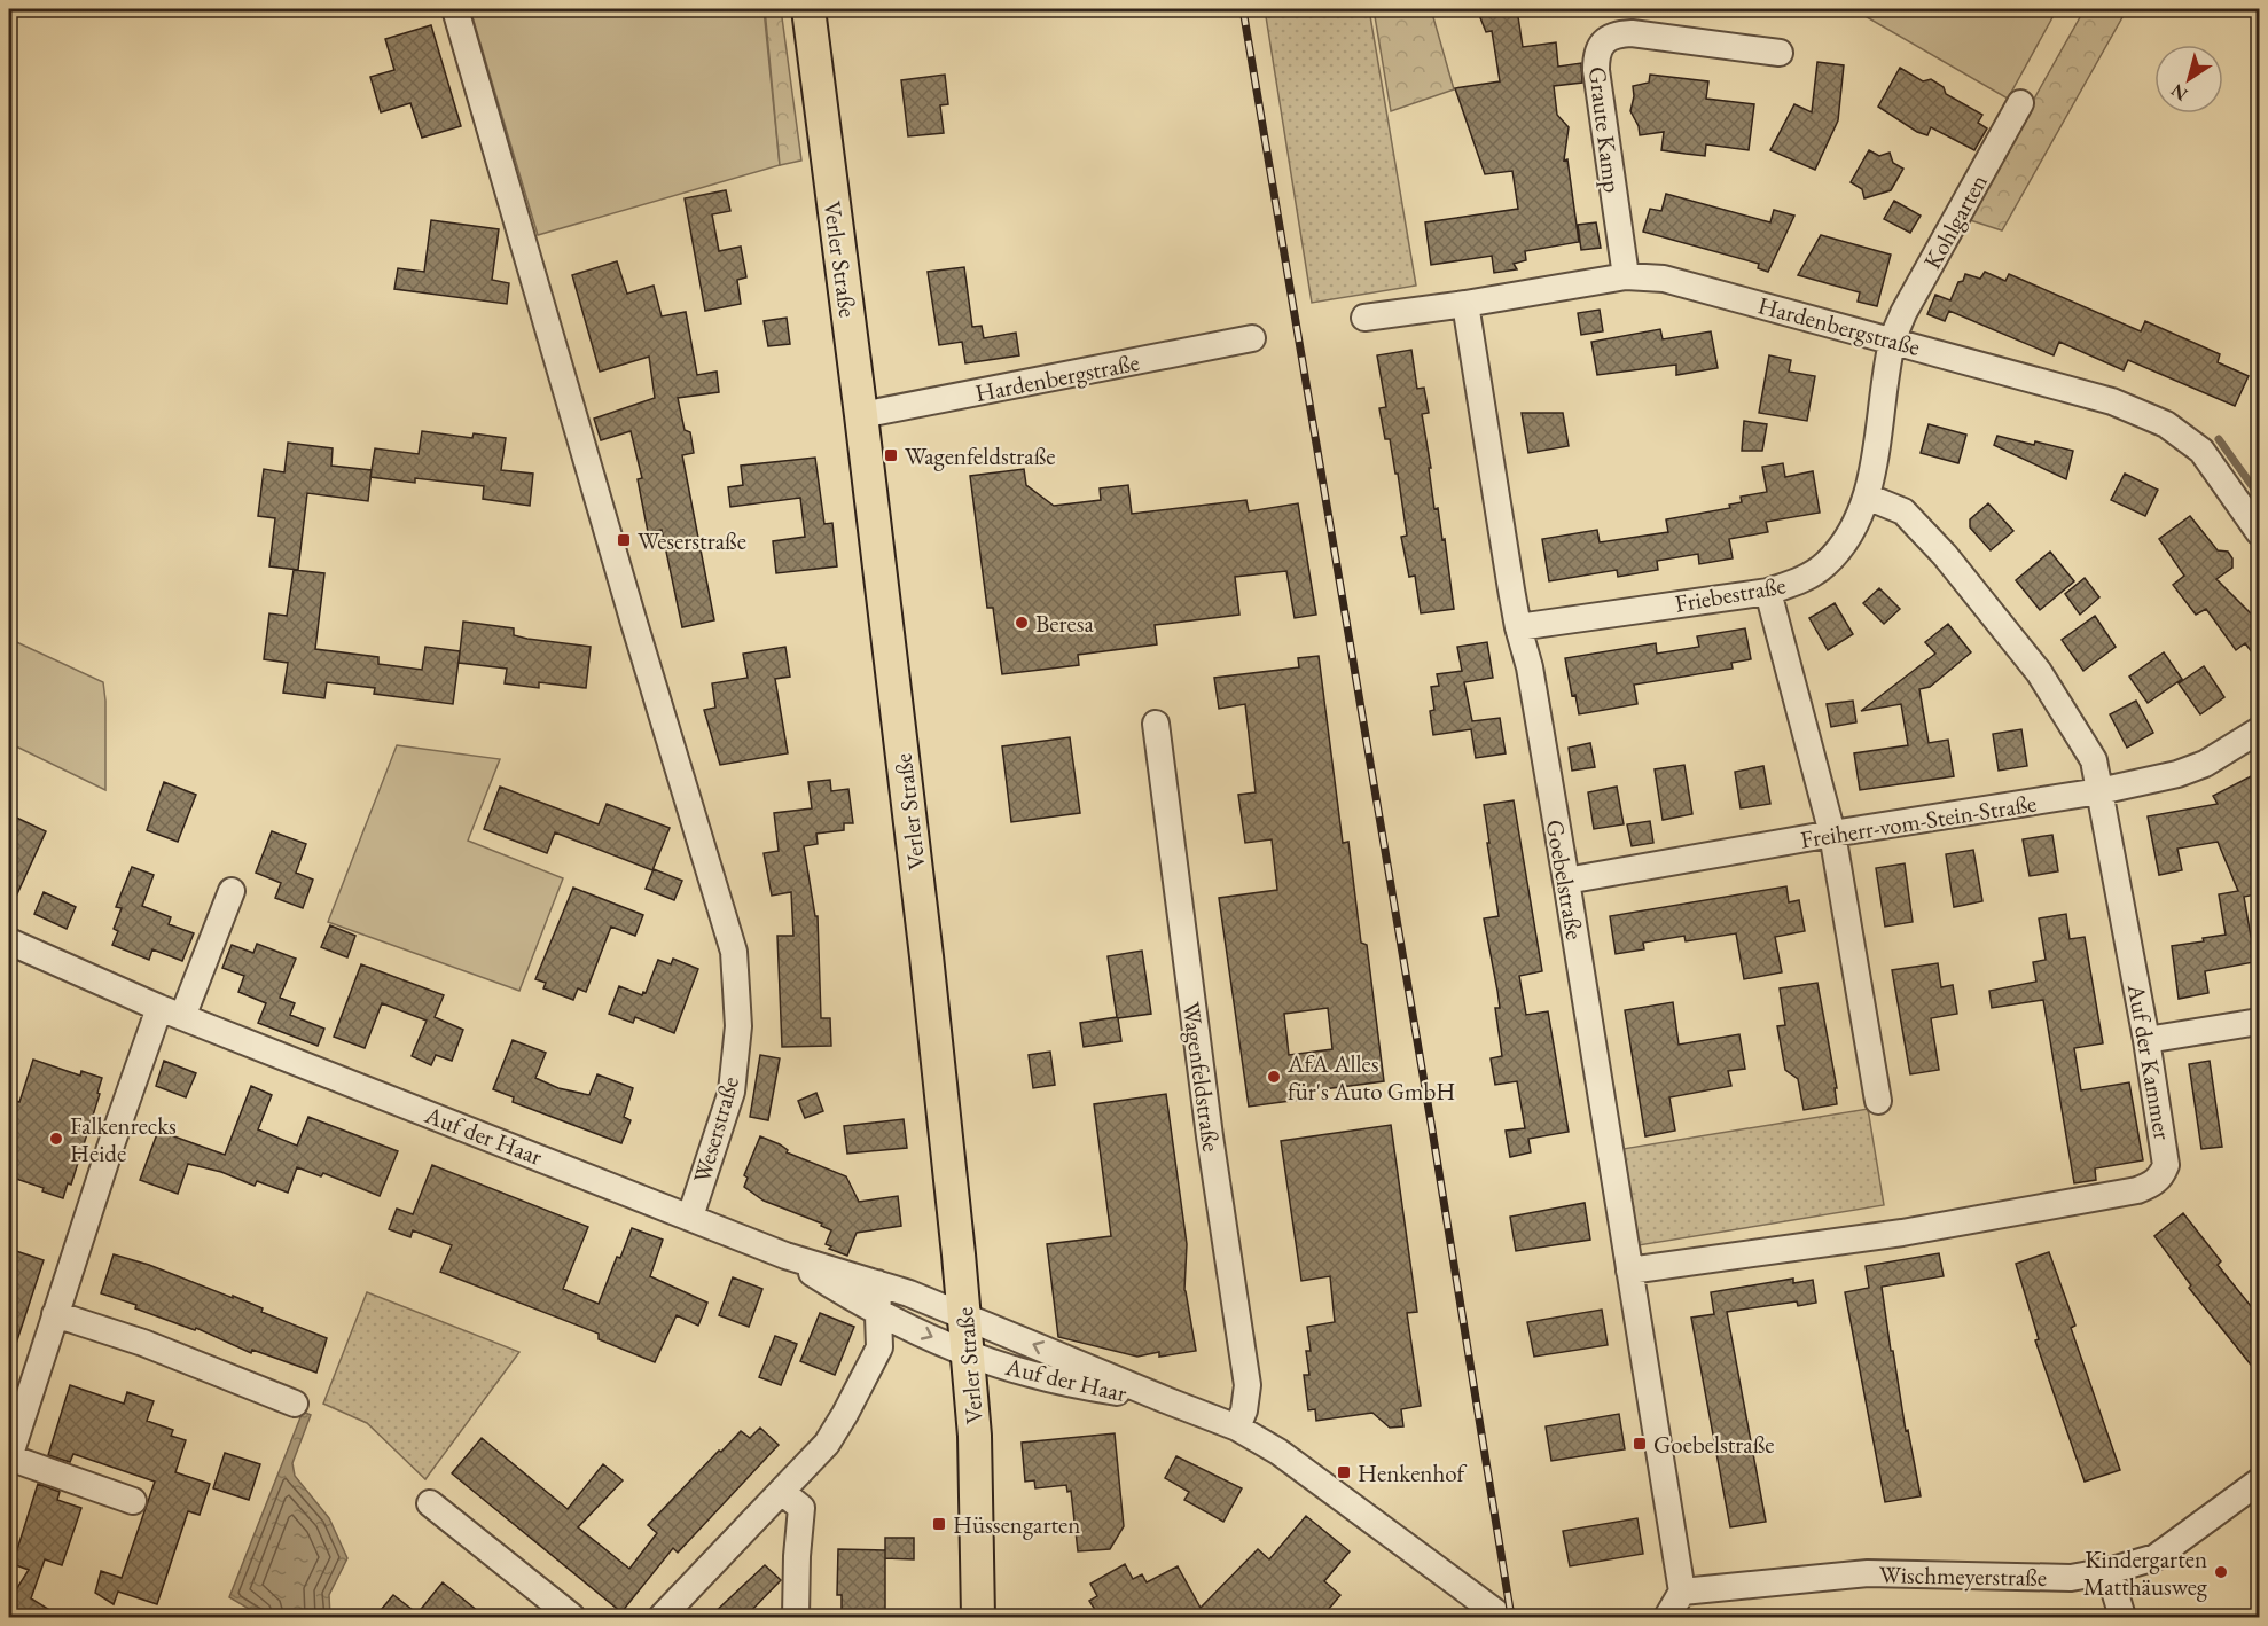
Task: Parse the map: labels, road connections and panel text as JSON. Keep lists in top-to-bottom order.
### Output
{
  "streets": {
    "main road": ["Verler Straße"],
    "street": [
      "Graute Kamp",
      "Kohlgarten",
      "Hardenbergstraße",
      "Friebestraße",
      "Freiherr-vom-Stein-Straße",
      "Goebelstraße",
      "Auf der Kammer",
      "Wagenfeldstraße",
      "Weserstraße",
      "Auf der Haar",
      "Wischmeyerstraße"
    ]
  },
  "crossings": [
    ["Graute Kamp", "Hardenbergstraße"],
    ["Kohlgarten", "Hardenbergstraße"],
    ["Kohlgarten", "Friebestraße"],
    ["Verler Straße", "Hardenbergstraße"],
    ["Verler Straße", "Auf der Haar"],
    ["Hardenbergstraße", "Friebestraße"],
    ["Hardenbergstraße", "Goebelstraße"],
    ["Friebestraße", "Goebelstraße"],
    ["Friebestraße", "Auf der Kammer"],
    ["Freiherr-vom-Stein-Straße", "Goebelstraße"],
    ["Freiherr-vom-Stein-Straße", "Auf der Kammer"],
    ["Goebelstraße", "Auf der Kammer"],
    ["Goebelstraße", "Wischmeyerstraße"],
    ["Wagenfeldstraße", "Auf der Haar"],
    ["Weserstraße", "Auf der Haar"]
  ],
  "places": {
    "transit": [
      "Wagenfeldstraße",
      "Weserstraße",
      "Goebelstraße",
      "Henkenhof",
      "Hüssengarten"
    ],
    "other": [
      "Beresa",
      "AfA Alles für's Auto GmbH",
      "Falkenrecks Heide",
      "Kindergarten Matthäusweg"
    ]
  },
  "north": "bottom left"
}
